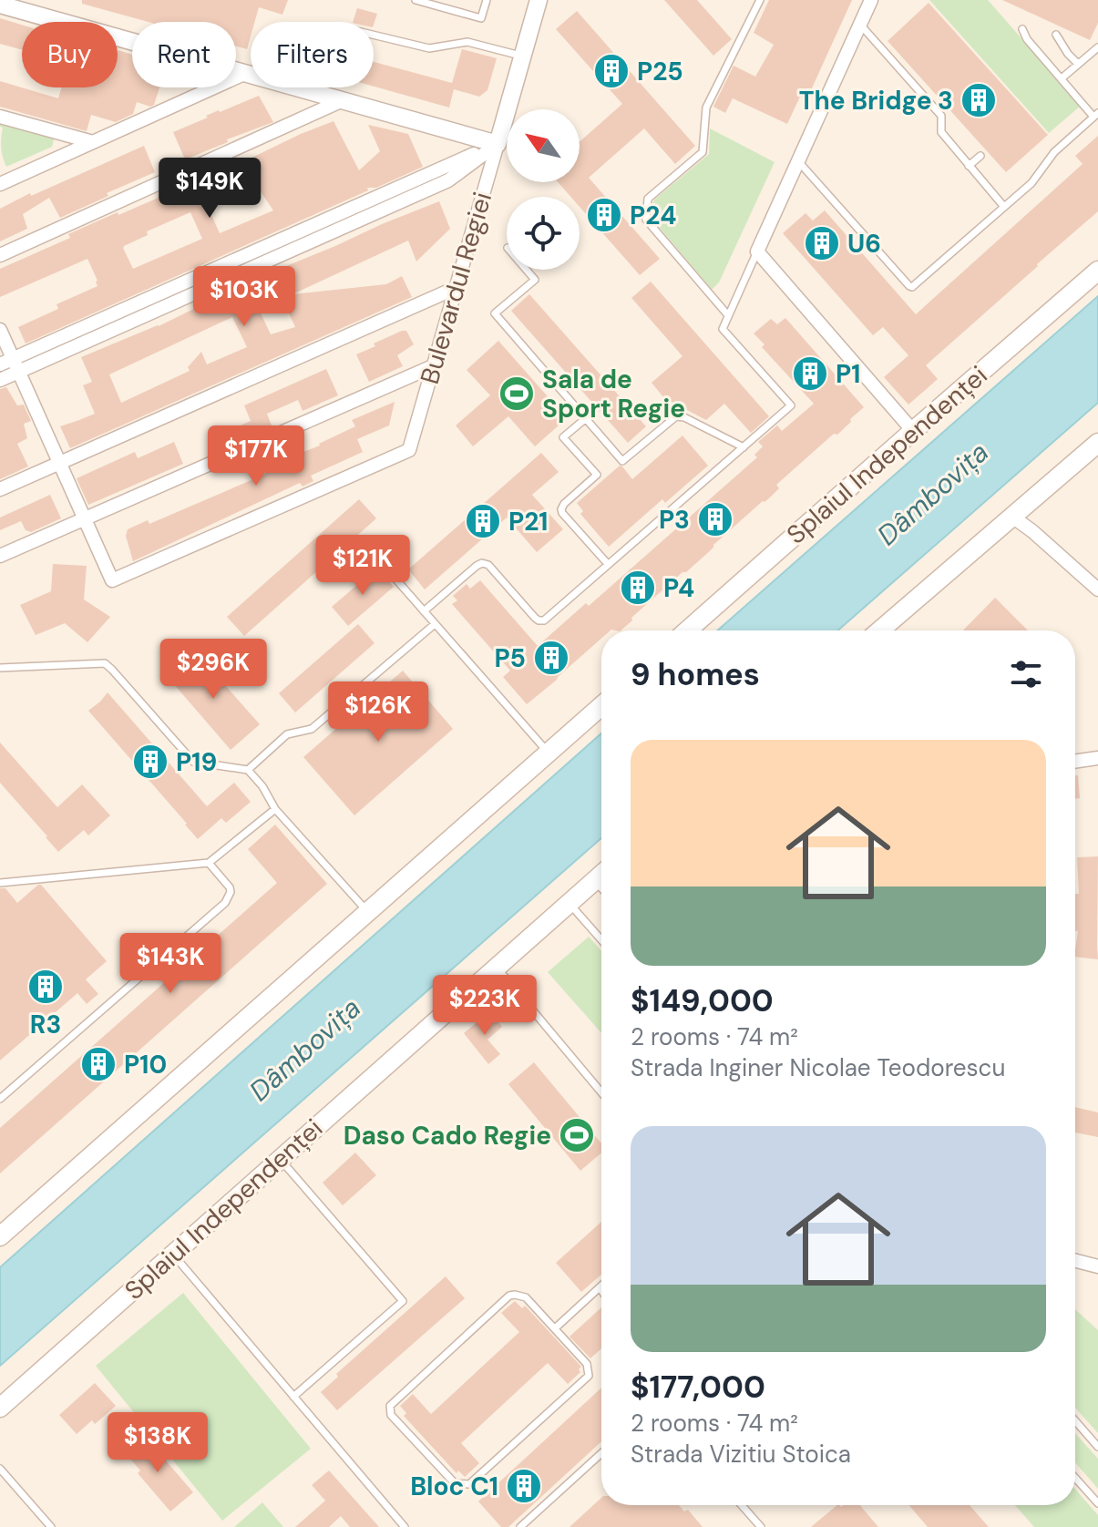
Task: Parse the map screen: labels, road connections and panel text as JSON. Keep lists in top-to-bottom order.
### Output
{
  "streets": {
    "main road": ["Splaiul Independenței"],
    "street": ["Bulevardul Regiei"]
  },
  "water": ["Dâmbovița"],
  "places": {
    "building": [
      "P25",
      "The Bridge 3",
      "P24",
      "U6",
      "P1",
      "P3",
      "P21",
      "P4",
      "P5",
      "P19",
      "R3",
      "P10",
      "Bloc C1"
    ],
    "sports": ["Sala de Sport Regie", "Daso Cado Regie"]
  },
  "north": "top left",
  "page": {
    "chip": ["Buy", "Rent", "Filters"],
    "price": [
      "$149K",
      "$103K",
      "$177K",
      "$121K",
      "$296K",
      "$126K",
      "$143K",
      "$223K",
      "$138K"
    ],
    "heading": "9 homes",
    "list": [
      {
        "name": "$149,000",
        "note": "2 rooms · 74 m² · Strada Inginer Nicolae Teodorescu"
      },
      {
        "name": "$177,000",
        "note": "2 rooms · 74 m² · Strada Vizitiu Stoica"
      }
    ]
  }
}
